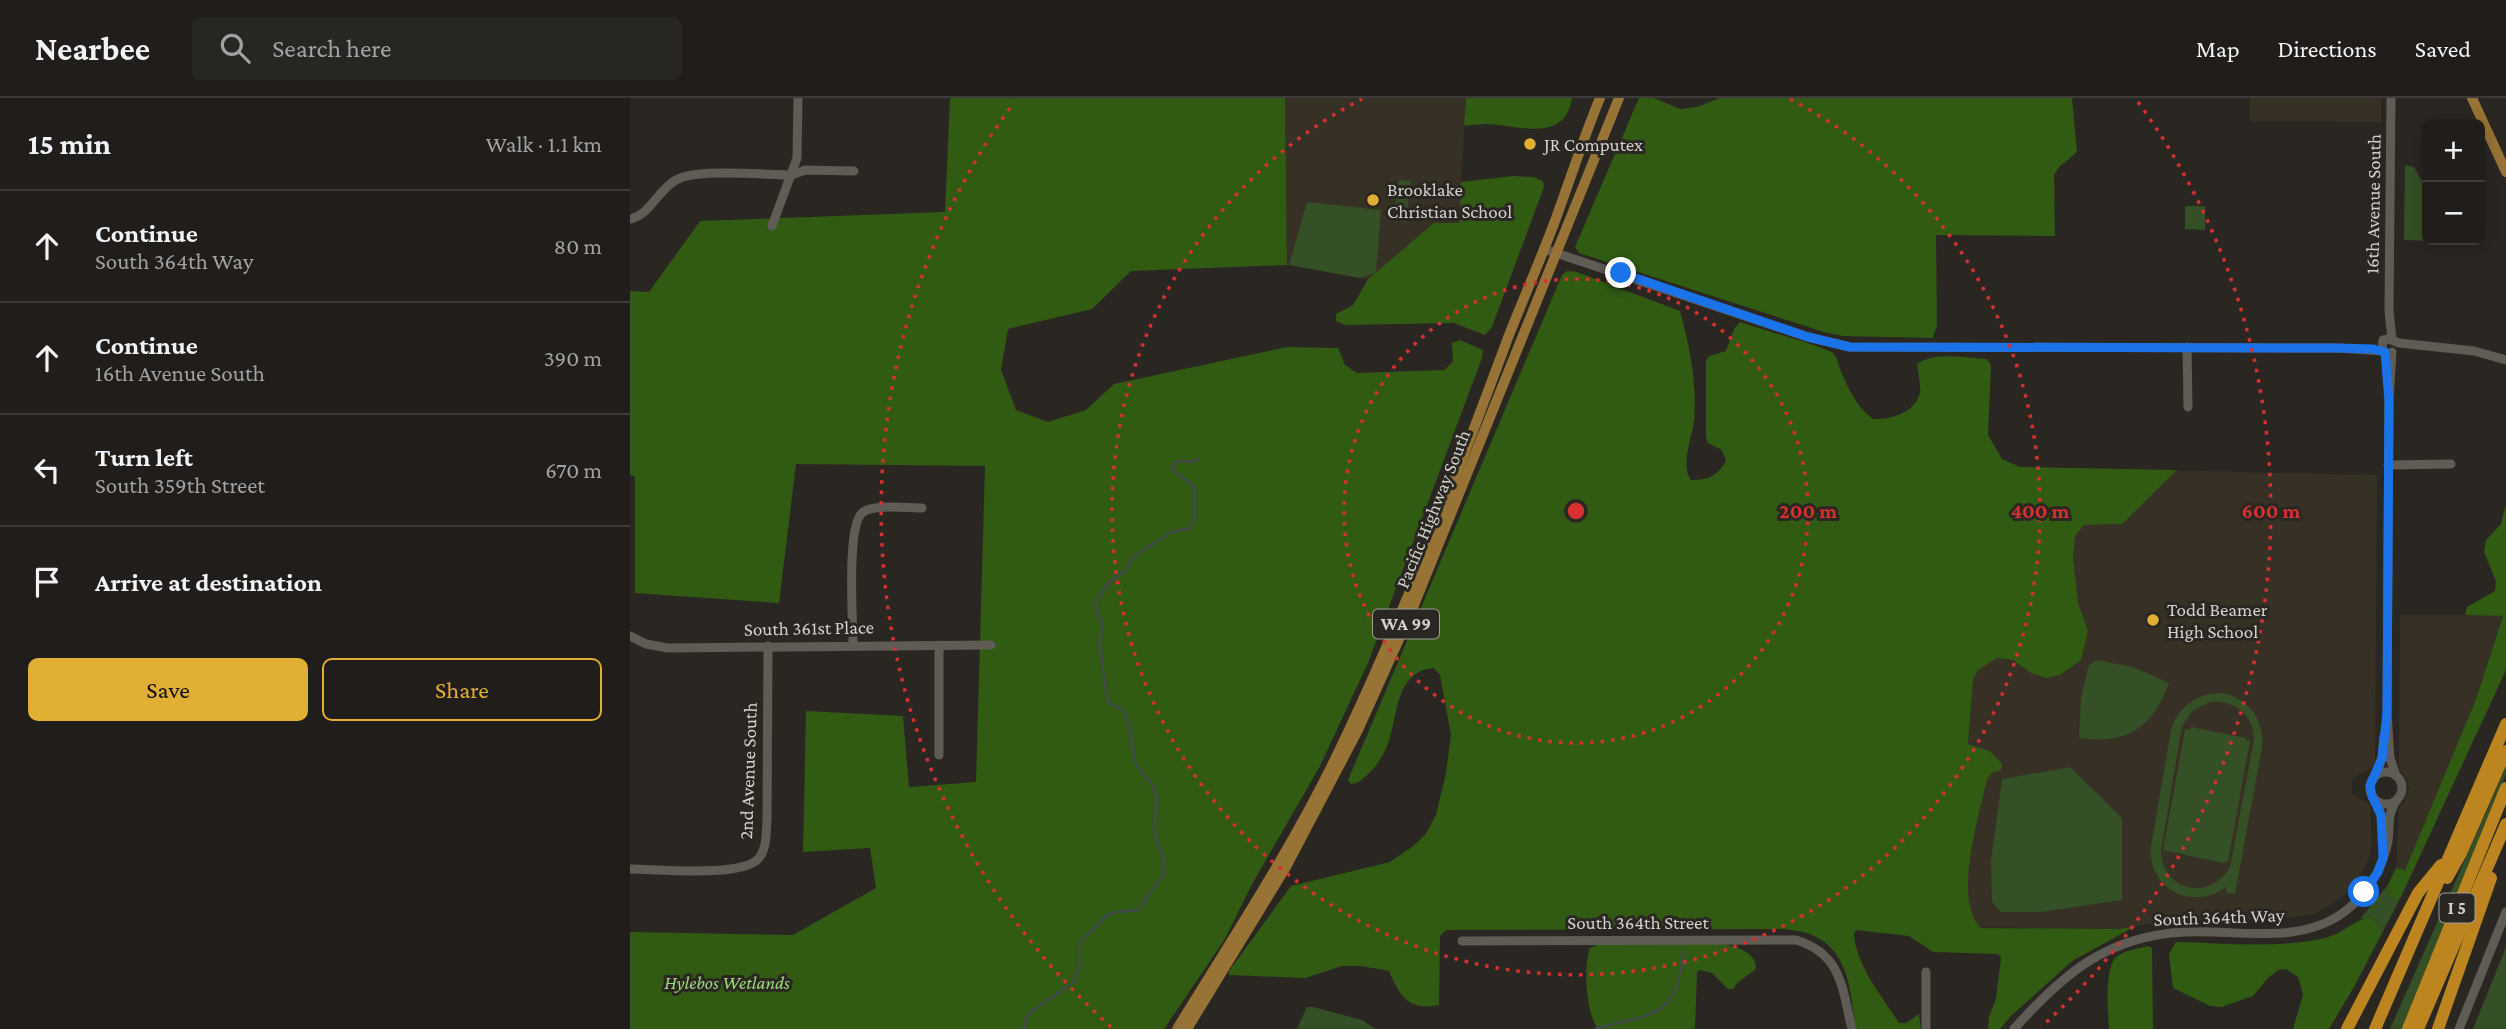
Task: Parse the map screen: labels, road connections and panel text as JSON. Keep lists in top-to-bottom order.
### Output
{
  "streets": {
    "highway": ["I 5"],
    "main road": ["Pacific Highway South", "WA 99"],
    "street": [
      "16th Avenue South",
      "South 361st Place",
      "2nd Avenue South",
      "South 364th Way",
      "South 364th Street"
    ]
  },
  "crossings": [
    ["16th Avenue South", "South 364th Way"],
    ["South 361st Place", "2nd Avenue South"]
  ],
  "parks": ["Hylebos Wetlands"],
  "places": ["JR Computex", "Brooklake Christian School", "Todd Beamer High School"],
  "page": {
    "header": "Nearbee",
    "search": "Search here",
    "nav": ["Map", "Directions", "Saved"],
    "heading": ["15 min", "Walk · 1.1 km"],
    "map_buttons": ["+", "−"],
    "list": [
      ["Continue", "South 364th Way", "80 m"],
      ["Continue", "16th Avenue South", "390 m"],
      ["Turn left", "South 359th Street", "670 m"],
      "Arrive at destination"
    ],
    "buttons": ["Save", "Share"]
  },
  "rings": ["200 m", "400 m", "600 m"]
}
